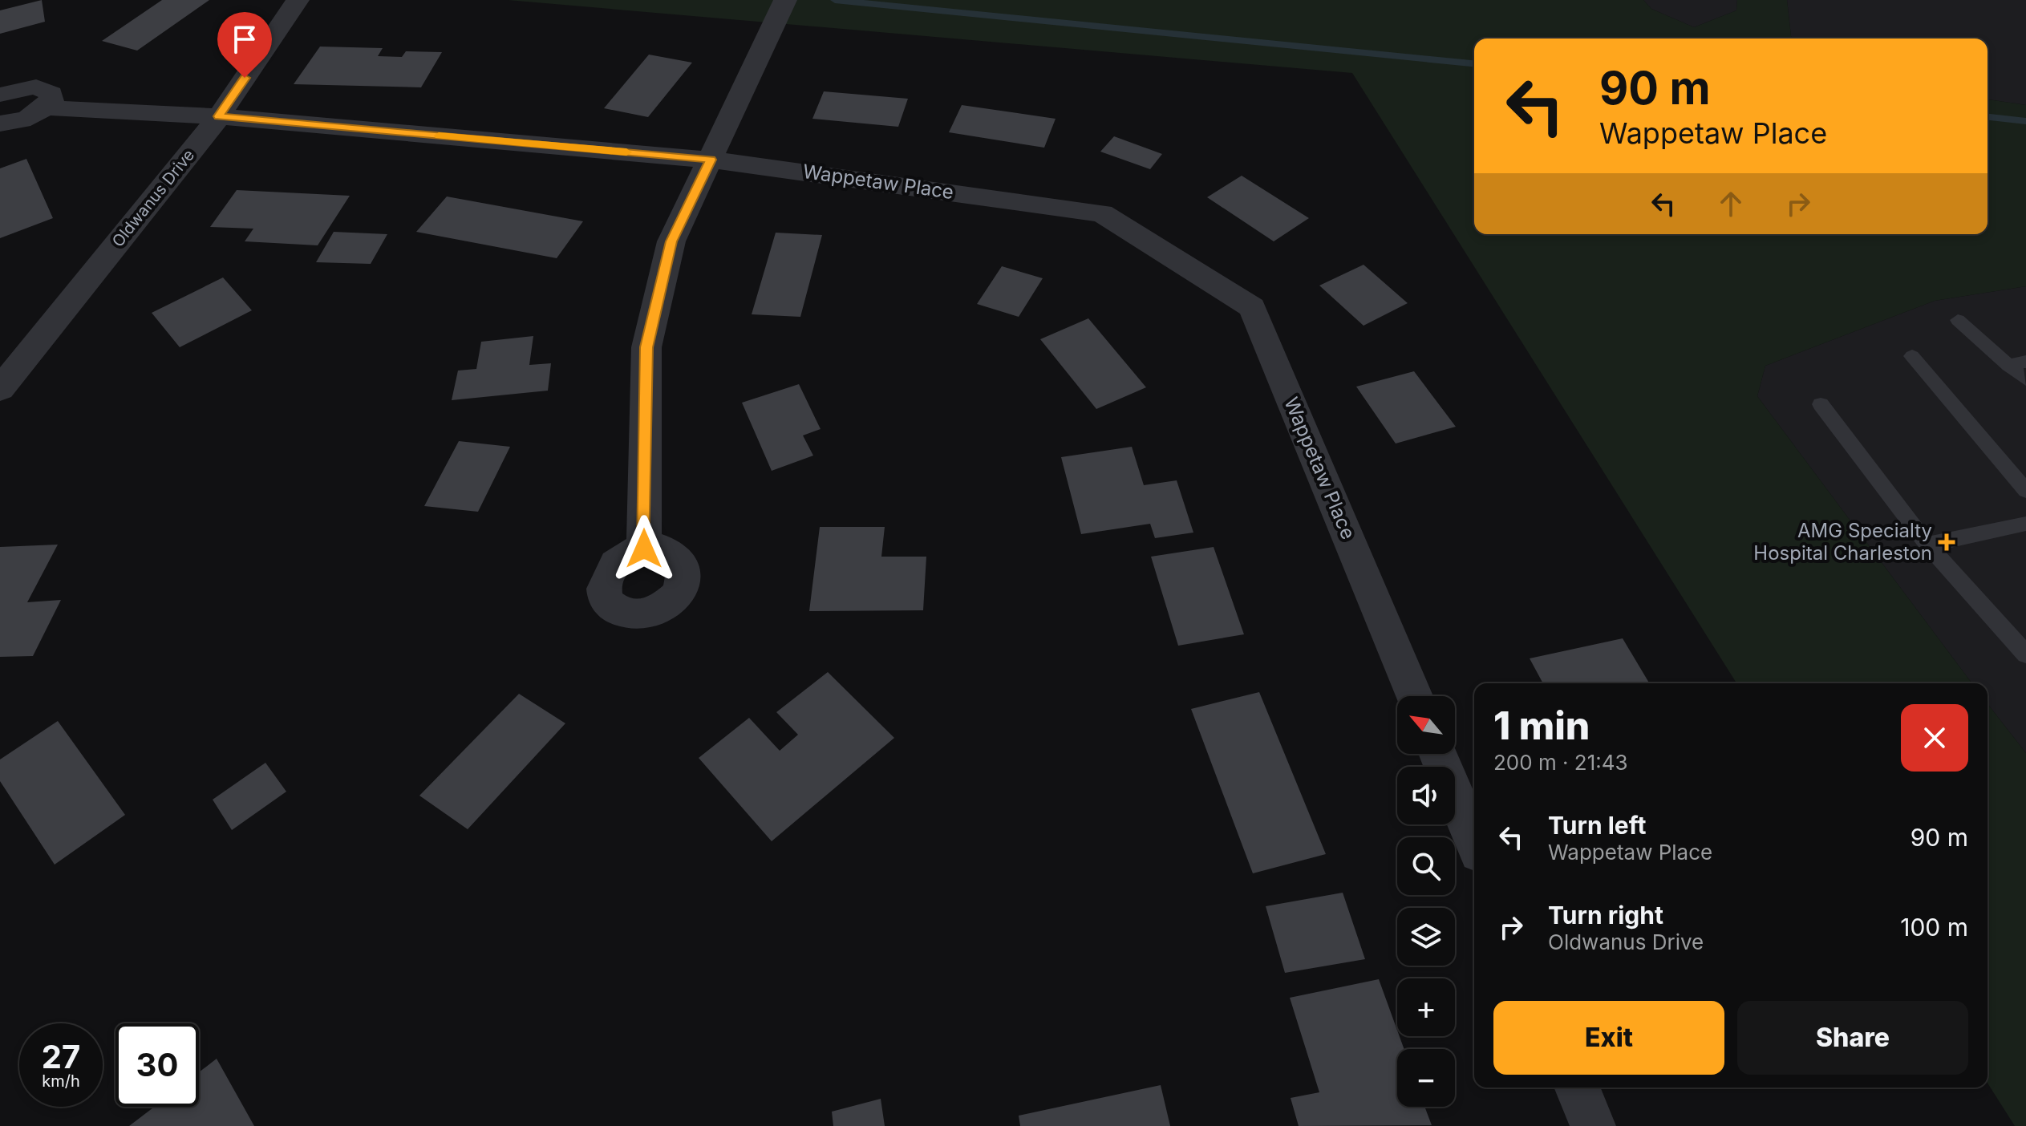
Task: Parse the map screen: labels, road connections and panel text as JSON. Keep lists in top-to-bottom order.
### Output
{
  "streets": {
    "street": ["Wappetaw Place", "Oldwanus Drive"]
  },
  "crossings": [
    ["Wappetaw Place", "Oldwanus Drive"]
  ],
  "places": {
    "health": ["AMG Specialty Hospital Charleston"]
  },
  "north": "top left",
  "page": {
    "turn": ["90 m", "Wappetaw Place"],
    "heading": ["1 min", "200 m · 21:43"],
    "map_buttons": ["+", "−"],
    "list": [
      {
        "name": "Turn left",
        "note": "Wappetaw Place",
        "value": "90 m"
      },
      {
        "name": "Turn right",
        "note": "Oldwanus Drive",
        "value": "100 m"
      }
    ],
    "buttons": ["Exit", "Share"],
    "speed": "27 km/h",
    "limit": "30"
  }
}
